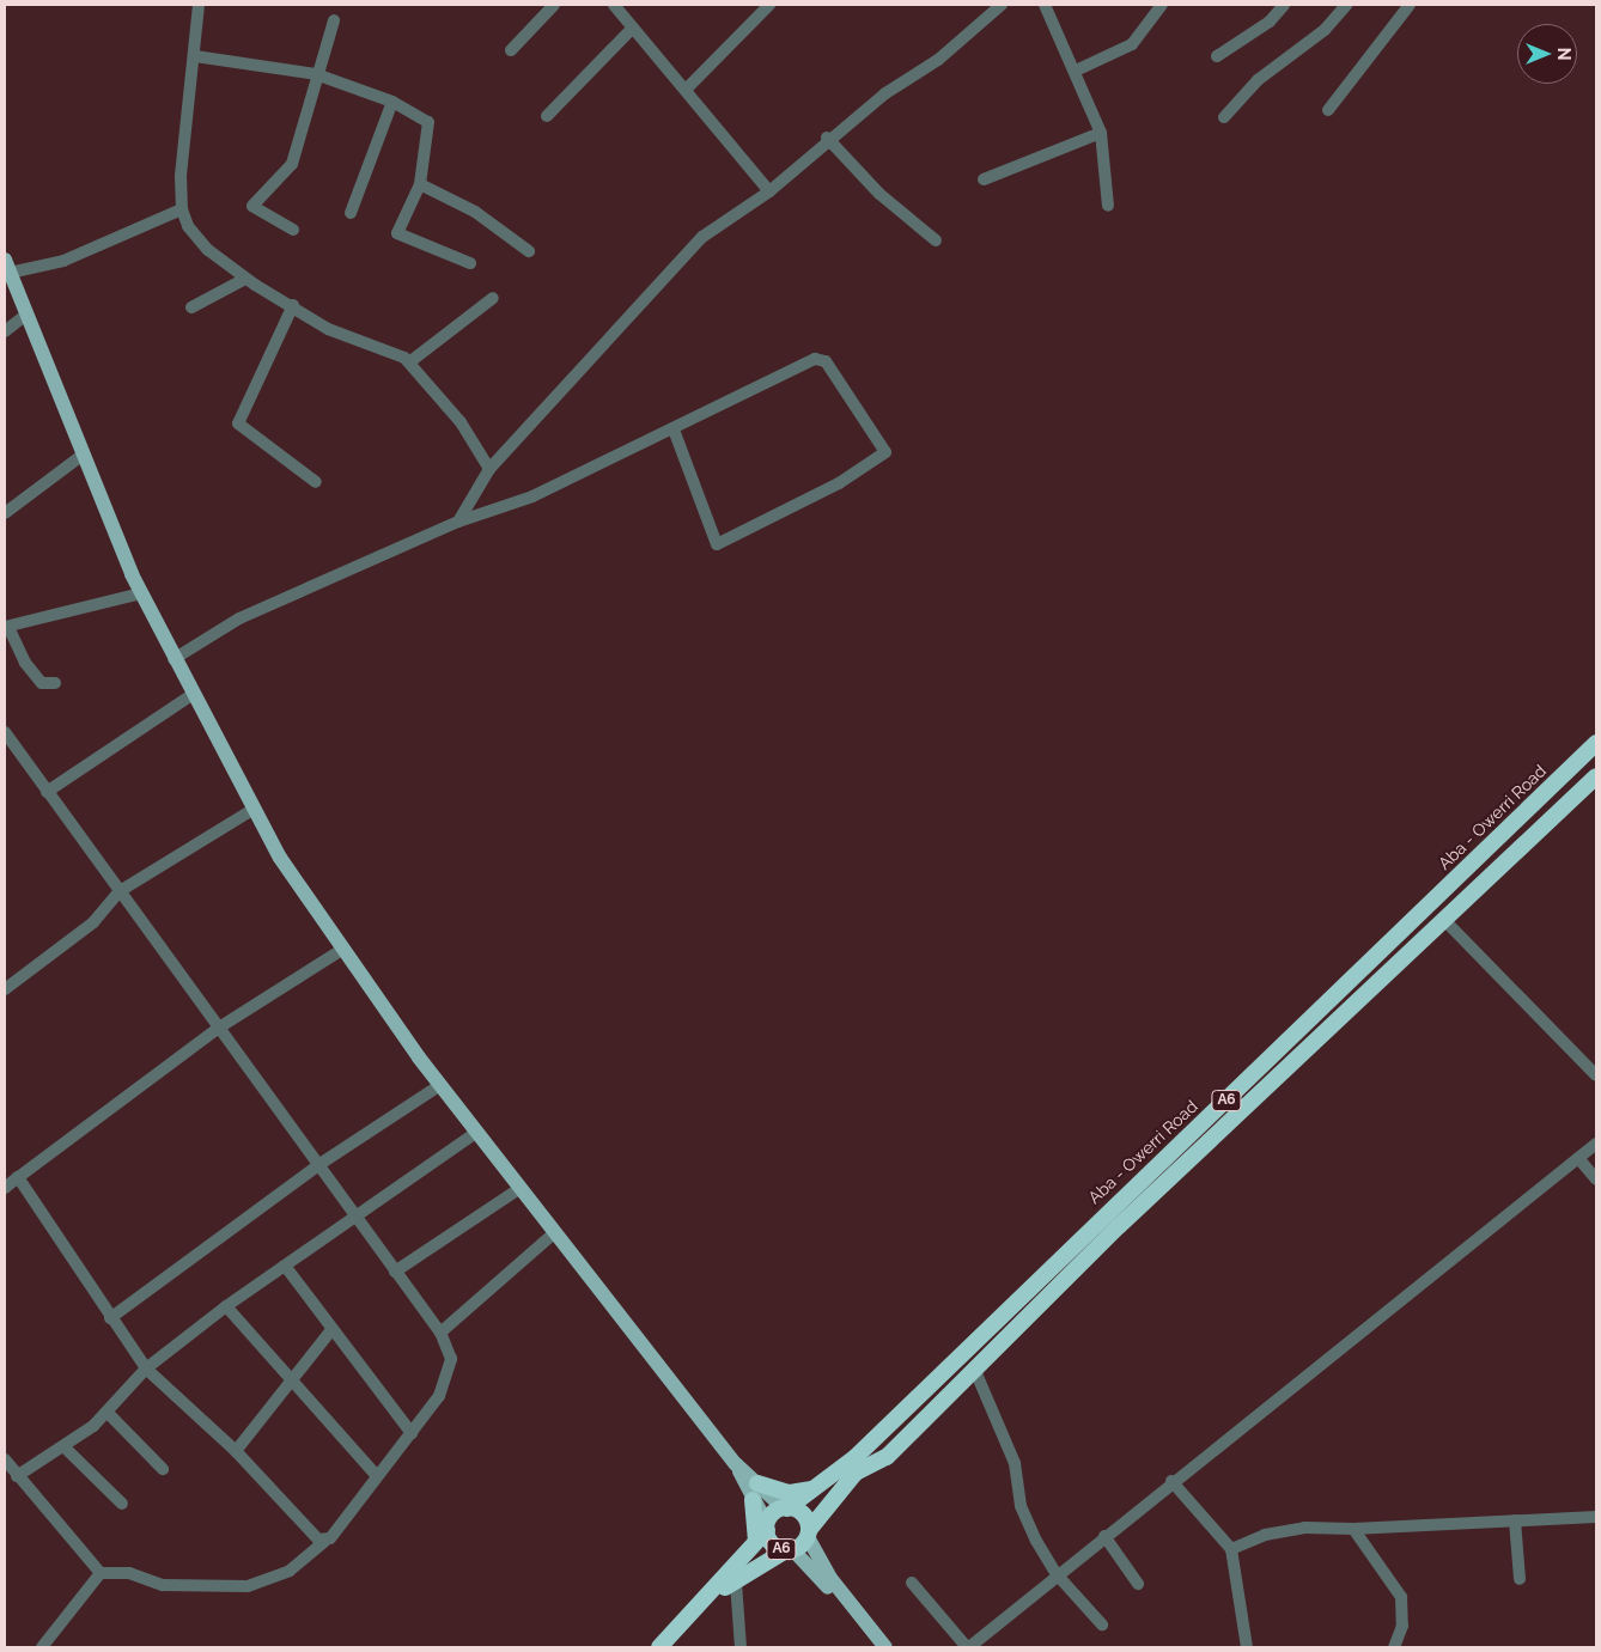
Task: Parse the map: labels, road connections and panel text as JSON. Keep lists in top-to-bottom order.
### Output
{
  "streets": {
    "highway": ["Aba - Owerri Road", "A6"]
  },
  "crossings": [
    ["Aba - Owerri Road", "A6"]
  ],
  "north": "right"
}
